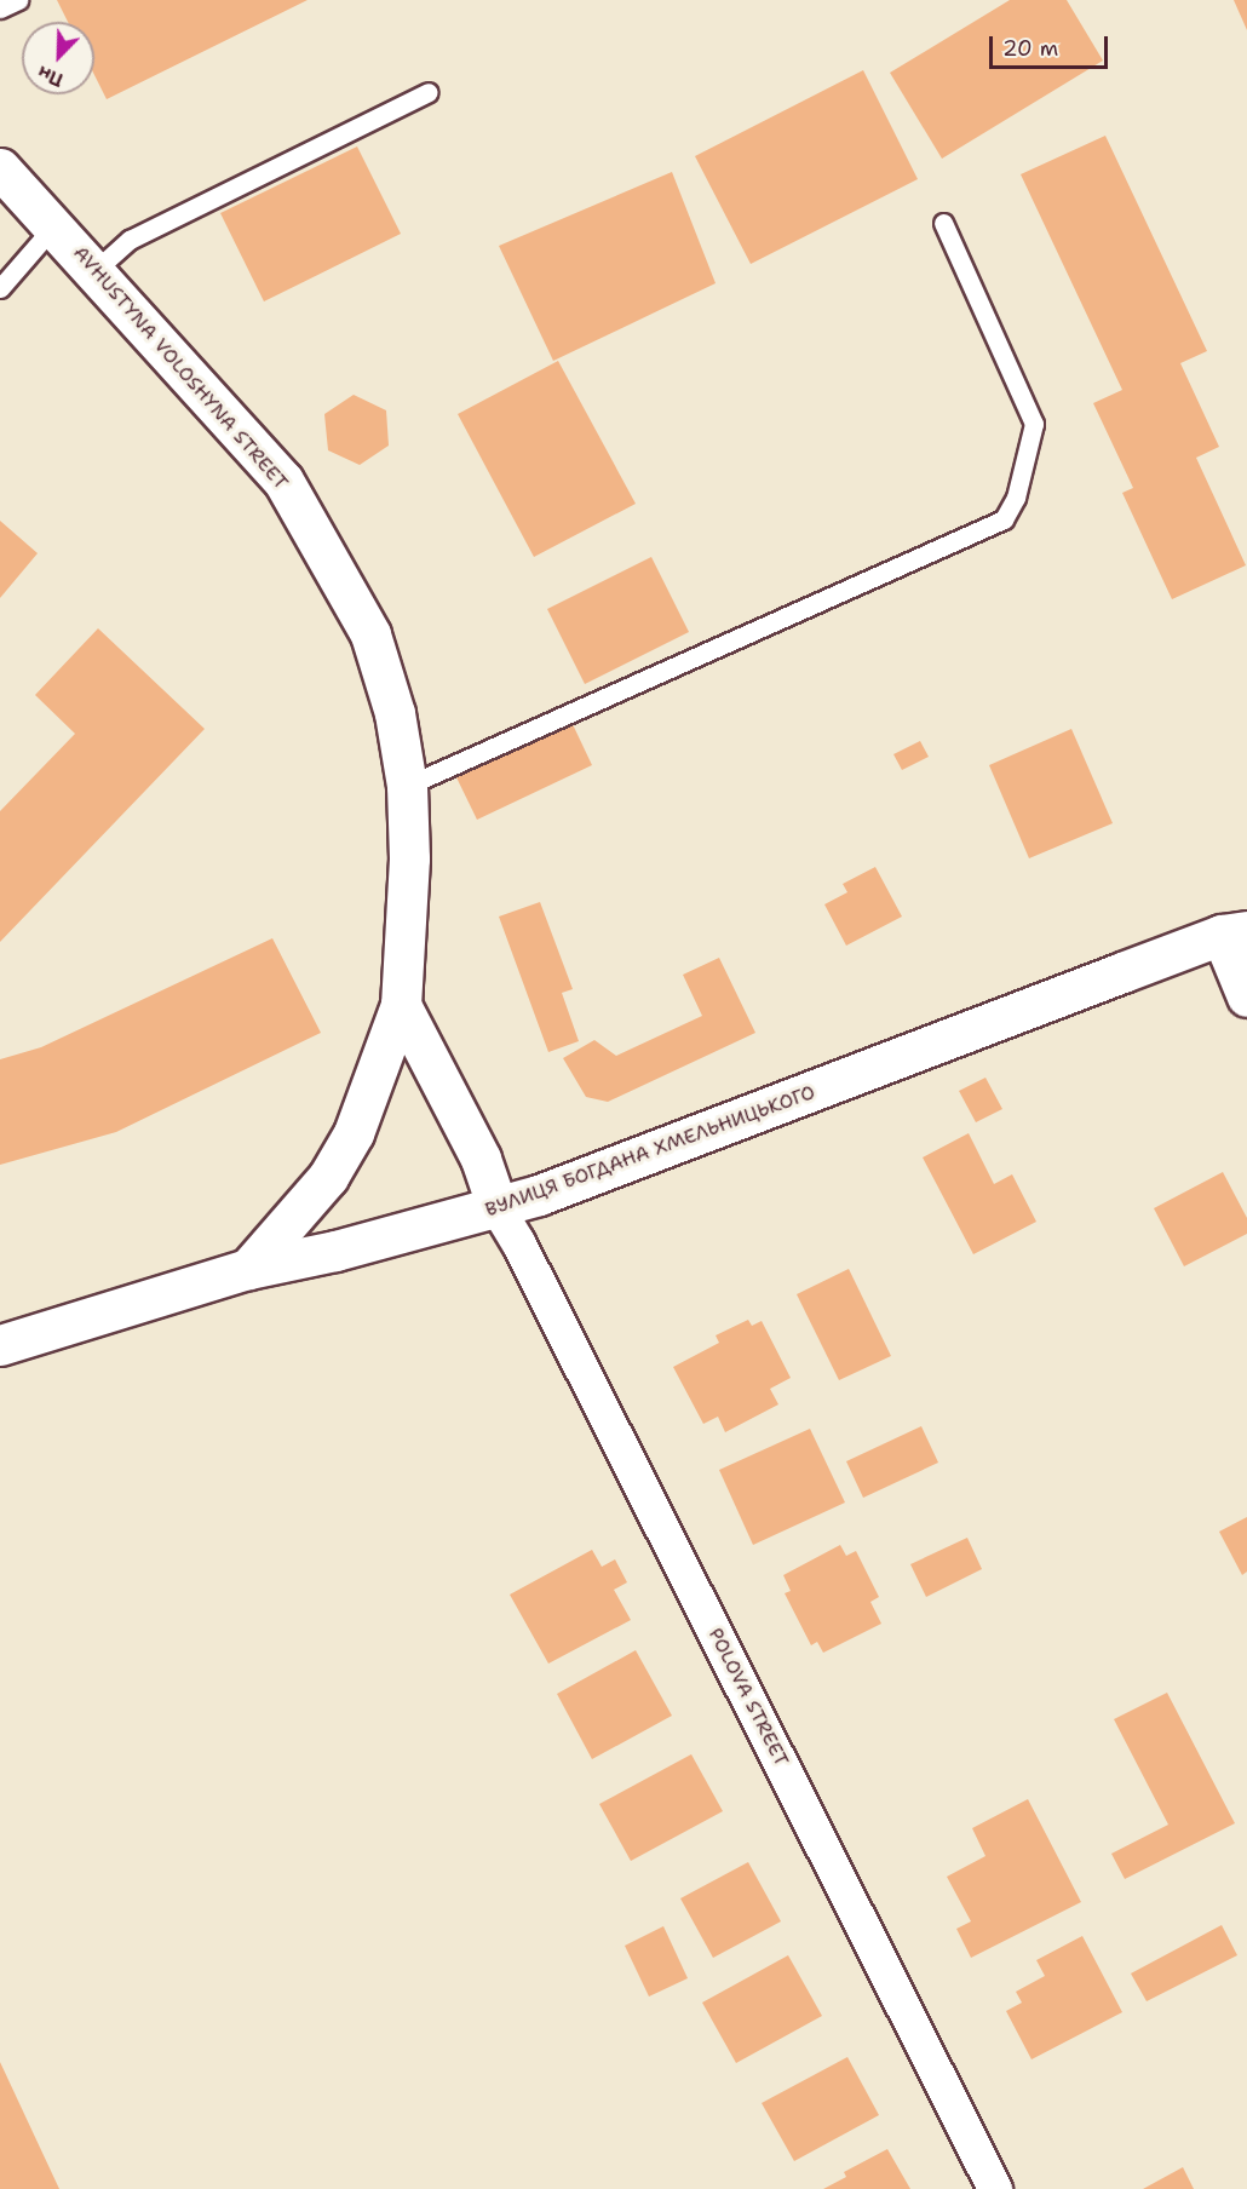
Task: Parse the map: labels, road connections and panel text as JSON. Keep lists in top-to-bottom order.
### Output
{
  "streets": {
    "street": ["AVHUSTYNA VOLOSHYNA STREET", "ВУЛИЦЯ БОГДАНА ХМЕЛЬНИЦЬКОГО", "POLOVA STREET"]
  },
  "crossings": [
    ["AVHUSTYNA VOLOSHYNA STREET", "ВУЛИЦЯ БОГДАНА ХМЕЛЬНИЦЬКОГО"],
    ["ВУЛИЦЯ БОГДАНА ХМЕЛЬНИЦЬКОГО", "POLOVA STREET"]
  ],
  "scale_bar": "20 m",
  "north": "bottom left"
}
